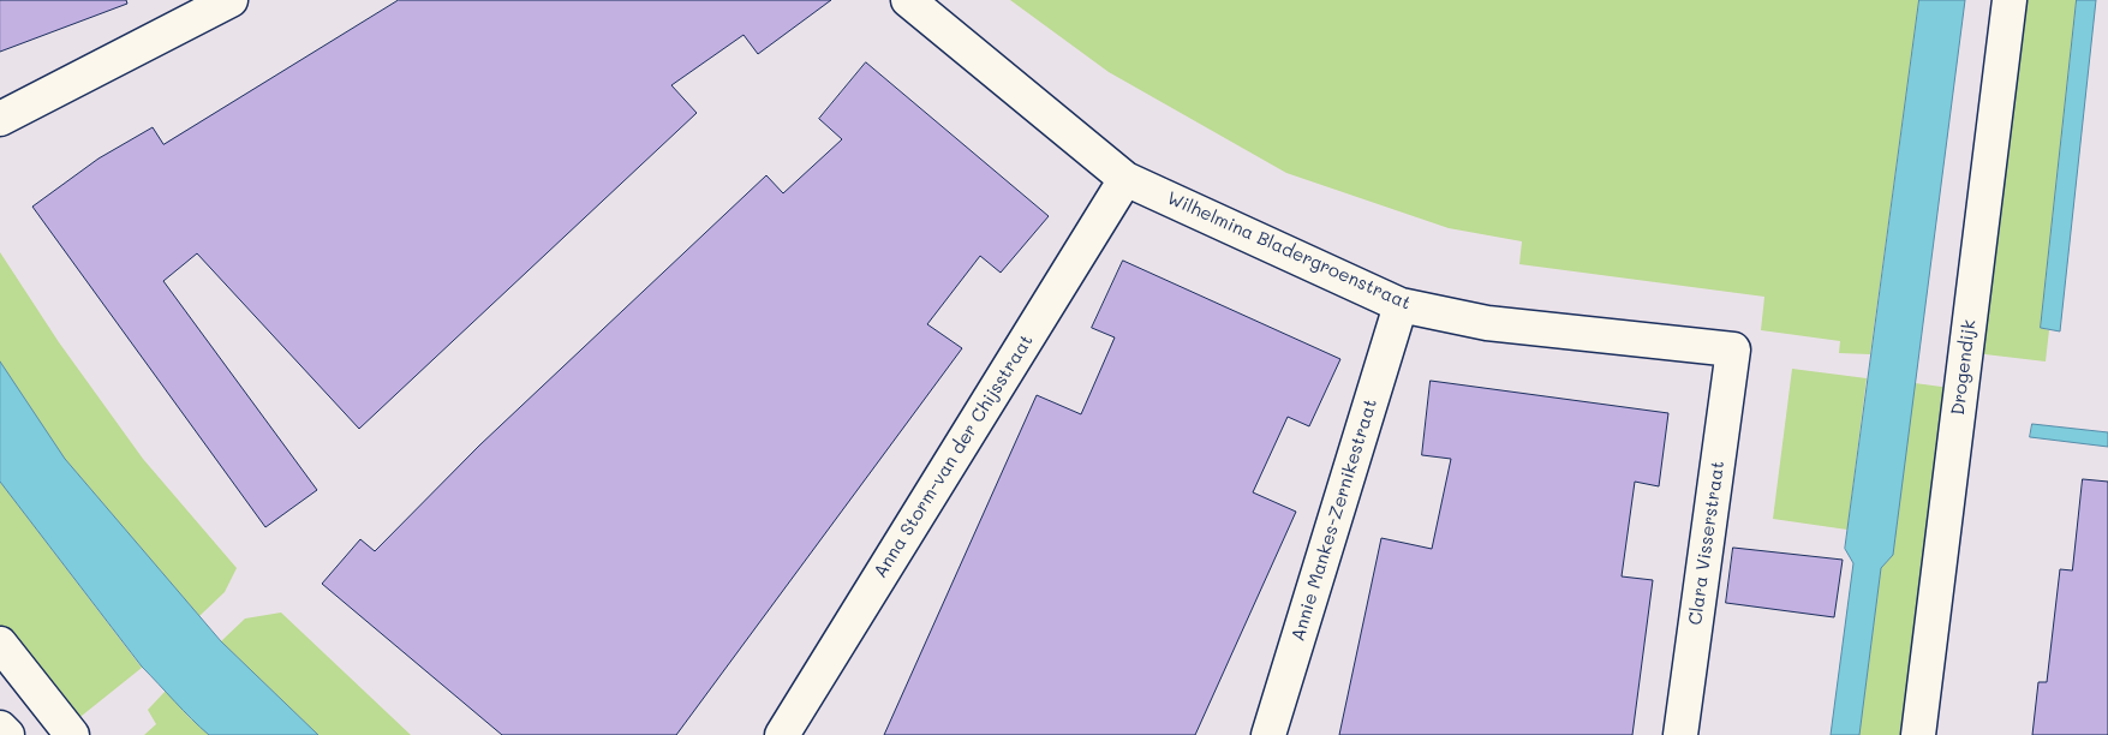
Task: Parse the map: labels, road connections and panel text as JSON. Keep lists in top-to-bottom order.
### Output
{
  "streets": {
    "street": [
      "Wilhelmina Bladergroenstraat",
      "Drogendijk",
      "Anna Storm-van der Chijsstraat",
      "Annie Mankes-Zernikestraat",
      "Clara Visserstraat"
    ]
  },
  "crossings": [
    ["Wilhelmina Bladergroenstraat", "Anna Storm-van der Chijsstraat"],
    ["Wilhelmina Bladergroenstraat", "Annie Mankes-Zernikestraat"],
    ["Wilhelmina Bladergroenstraat", "Clara Visserstraat"]
  ]
}
